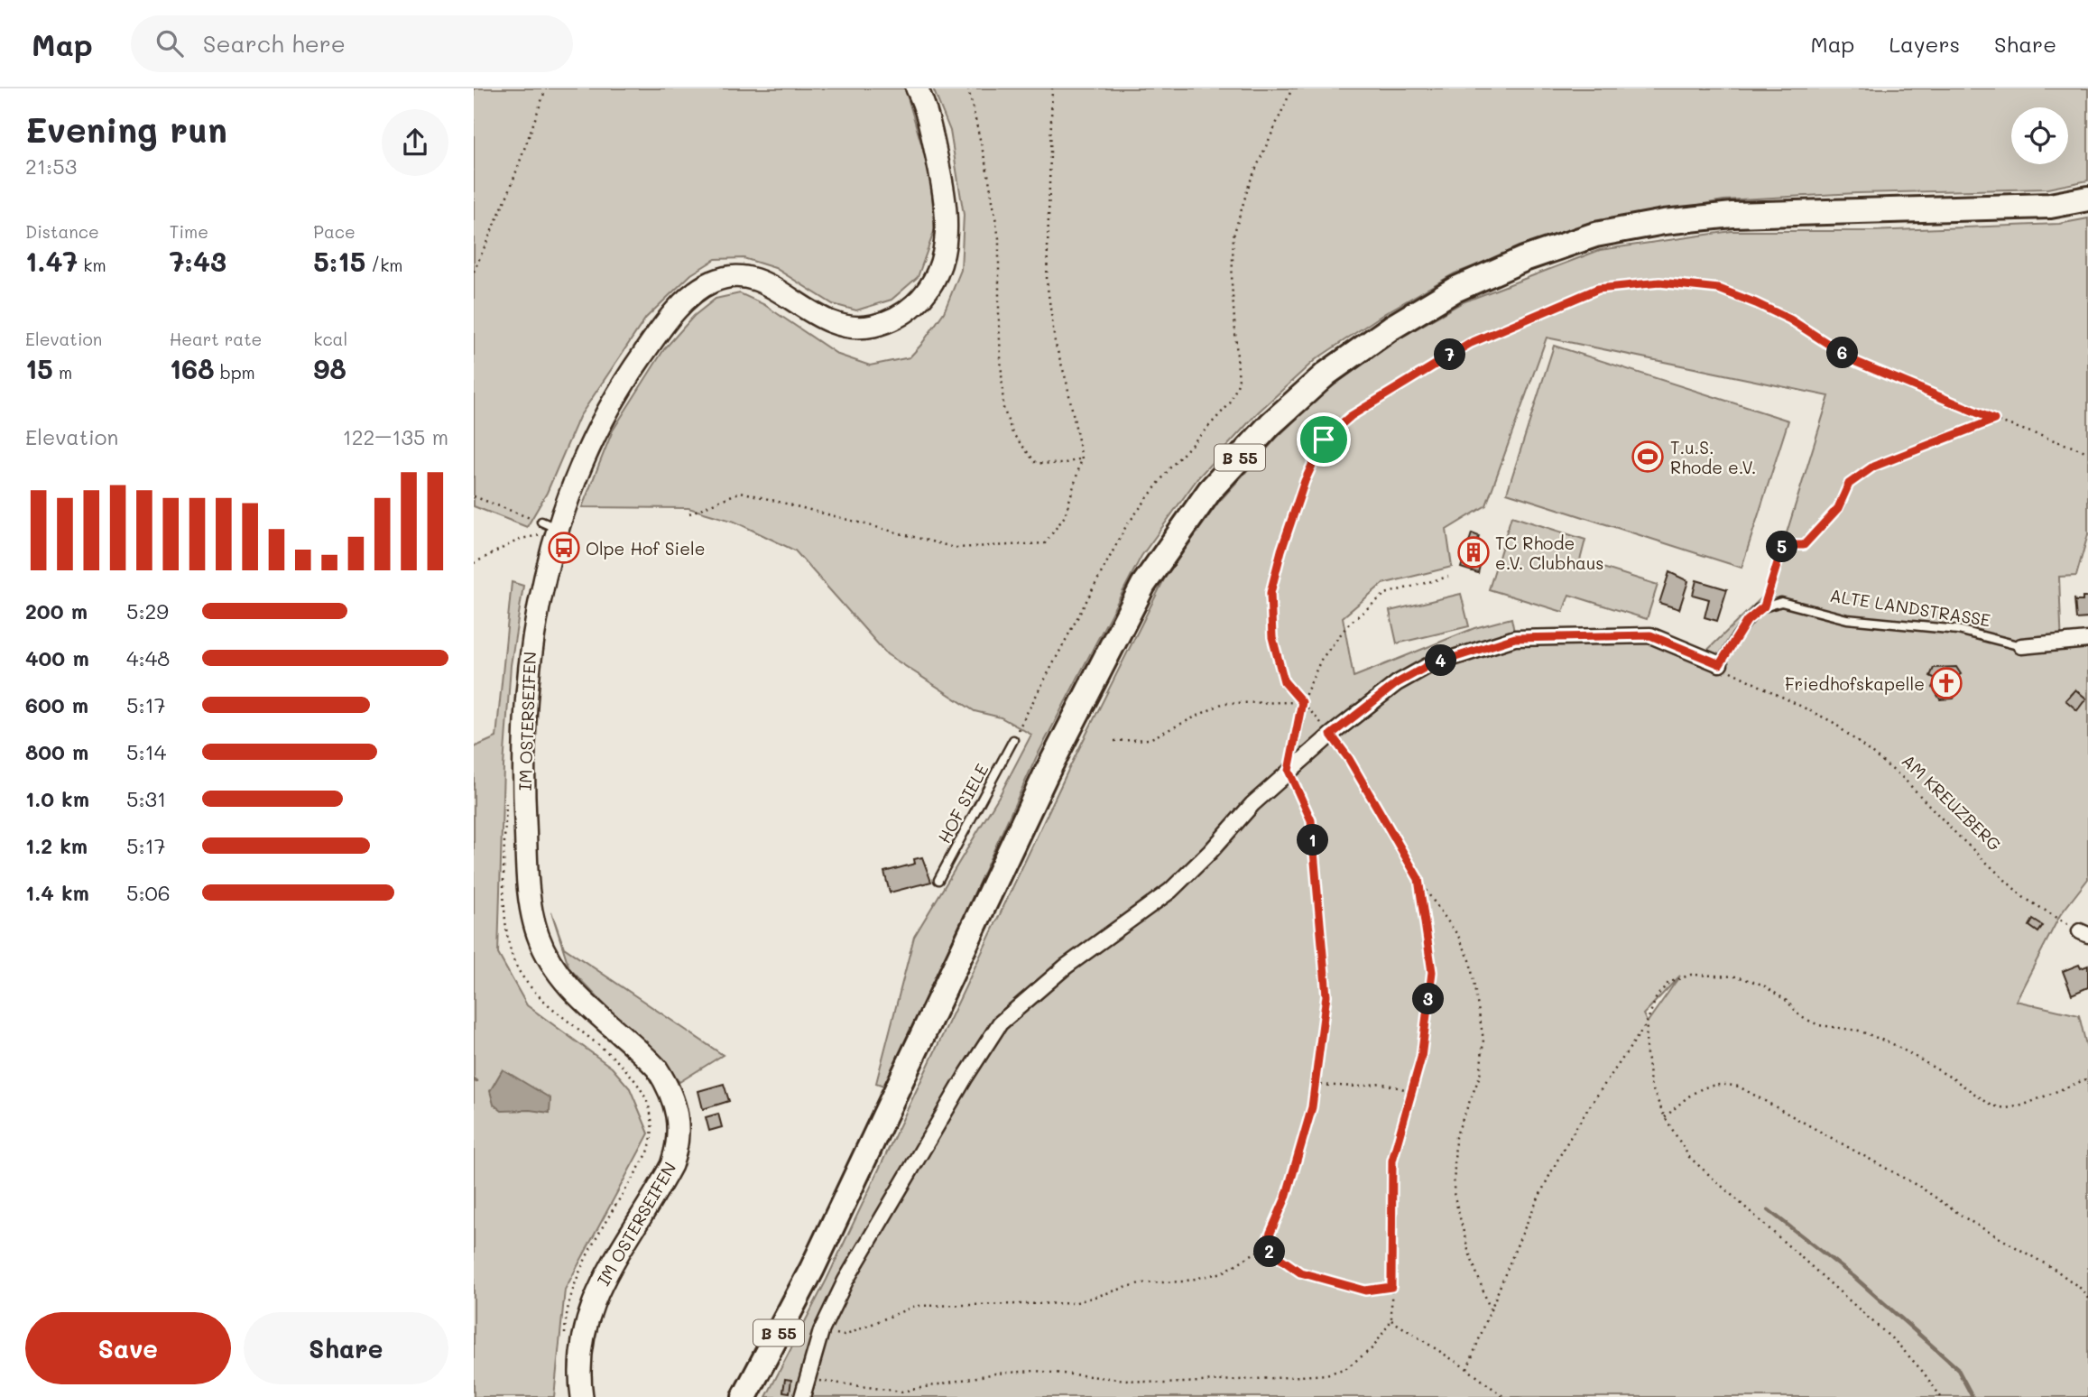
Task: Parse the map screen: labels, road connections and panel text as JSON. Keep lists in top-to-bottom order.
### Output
{
  "streets": {
    "main road": ["B 55"],
    "street": ["ALTE LANDSTRASSE", "IM OSTERSEIFEN"],
    "lane": ["HOF SIELE"],
    "path": ["AM KREUZBERG"]
  },
  "places": {
    "sports": ["T.u.S. Rhode e.V."],
    "bus stop": ["Olpe Hof Siele"],
    "building": ["TC Rhode e.V. Clubhaus"],
    "church": ["Friedhofskapelle"]
  },
  "page": {
    "header": "Map",
    "search": "Search here",
    "nav": ["Map", "Layers", "Share"],
    "heading": ["Evening run", "21:53"],
    "stats": [
      ["Distance", "1.47 km"],
      ["Time", "7:43"],
      ["Pace", "5:15 /km"],
      ["Elevation", "15 m"],
      ["Heart rate", "168 bpm"],
      ["kcal", "98"]
    ],
    "pins": [
      "6",
      "7",
      "5",
      "4",
      "1",
      "3",
      "2"
    ],
    "chart": ["Elevation", "122–135 m"],
    "list": [
      {
        "name": "200 m",
        "note": "5:29"
      },
      {
        "name": "400 m",
        "note": "4:48"
      },
      {
        "name": "600 m",
        "note": "5:17"
      },
      {
        "name": "800 m",
        "note": "5:14"
      },
      {
        "name": "1.0 km",
        "note": "5:31"
      },
      {
        "name": "1.2 km",
        "note": "5:17"
      },
      {
        "name": "1.4 km",
        "note": "5:06"
      }
    ],
    "buttons": ["Save", "Share"]
  }
}
